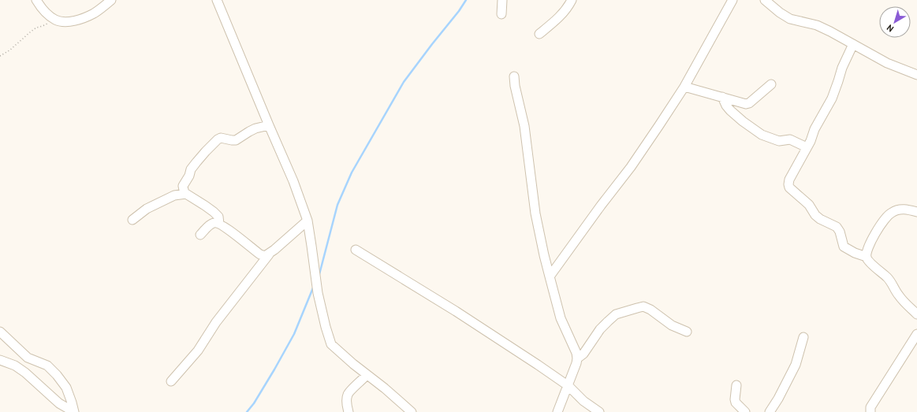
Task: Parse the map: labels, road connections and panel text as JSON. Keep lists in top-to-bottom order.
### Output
{
  "north": "bottom left"
}
